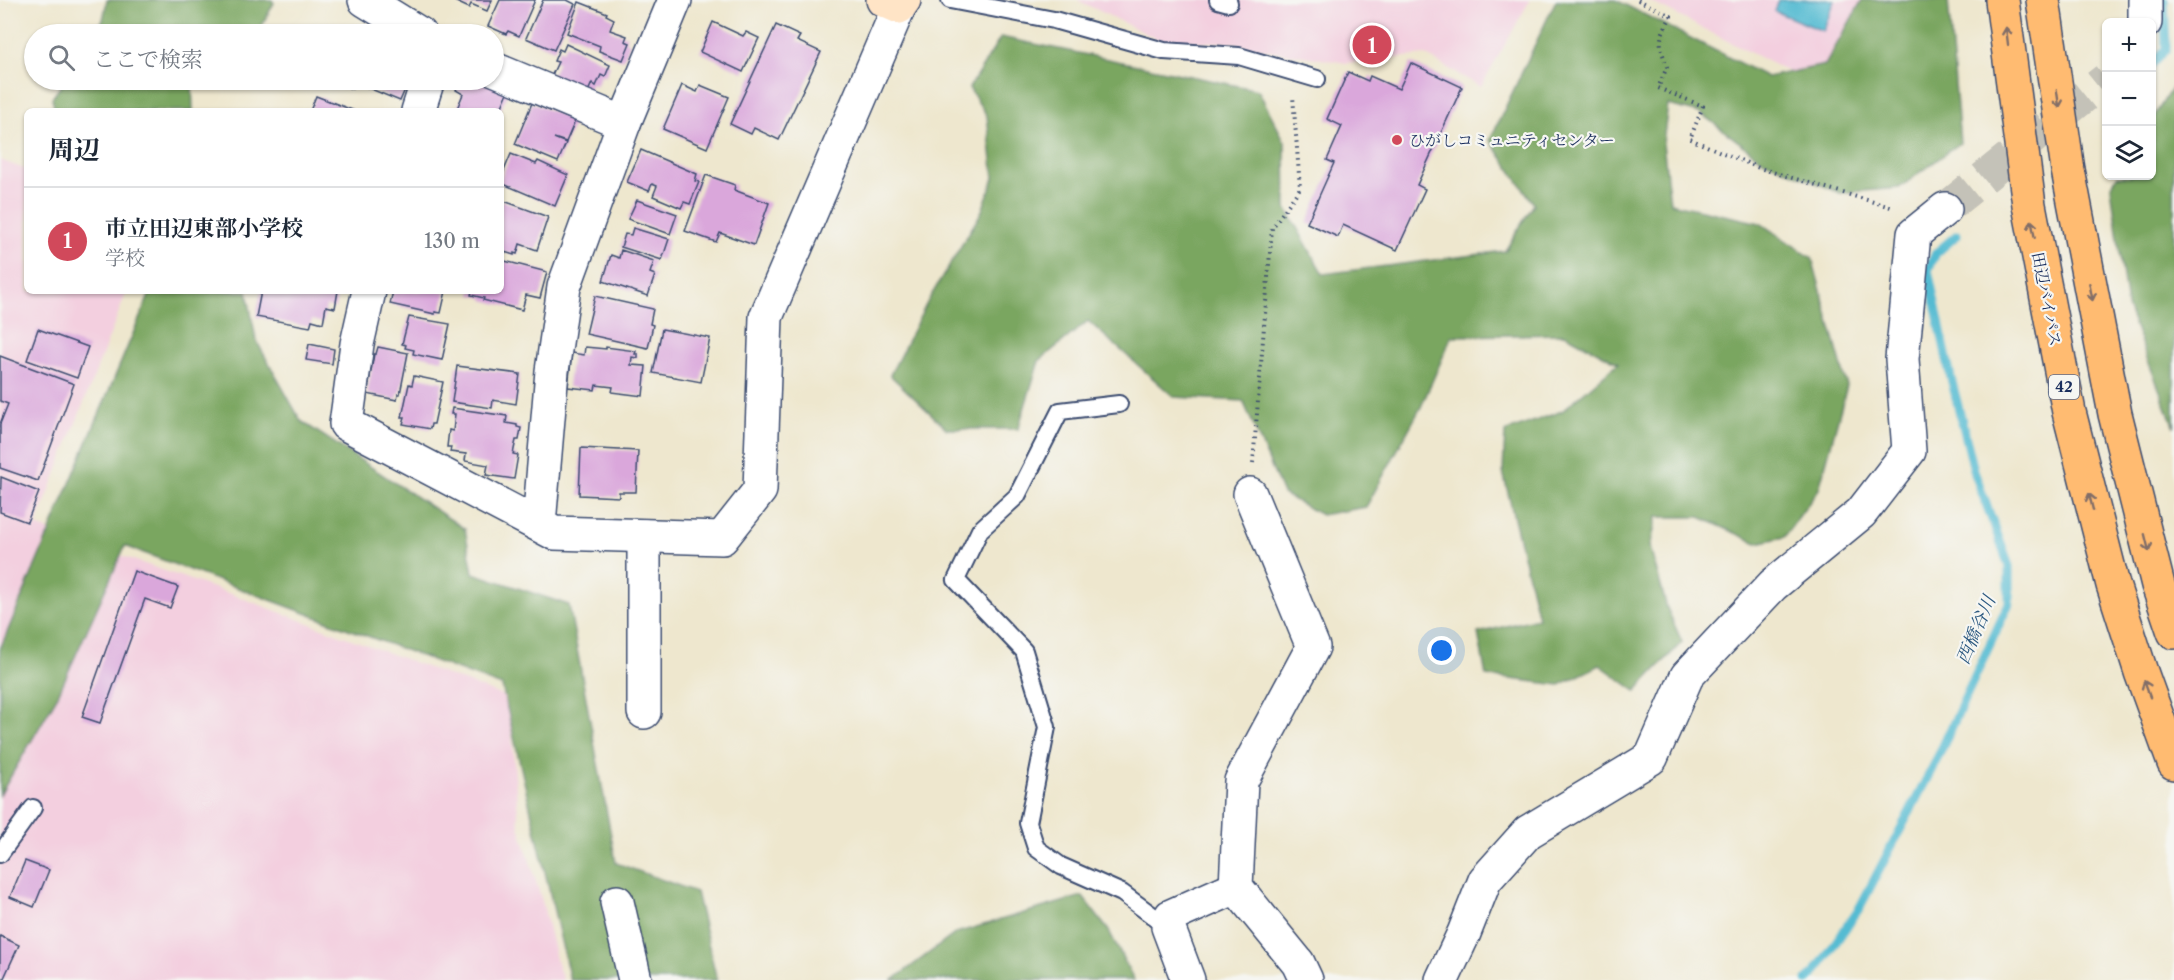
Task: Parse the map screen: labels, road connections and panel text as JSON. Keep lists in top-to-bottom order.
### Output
{
  "streets": {
    "highway": ["田辺バイパス", "42"]
  },
  "water": ["西橋谷川"],
  "places": ["ひがしコミュニティセンター"],
  "page": {
    "map_buttons": ["+", "−"],
    "pins": "1",
    "search": "ここで検索",
    "heading": "周辺",
    "list": [
      {
        "mark": "1",
        "name": "市立田辺東部小学校",
        "note": "学校",
        "value": "130 m"
      }
    ]
  }
}
